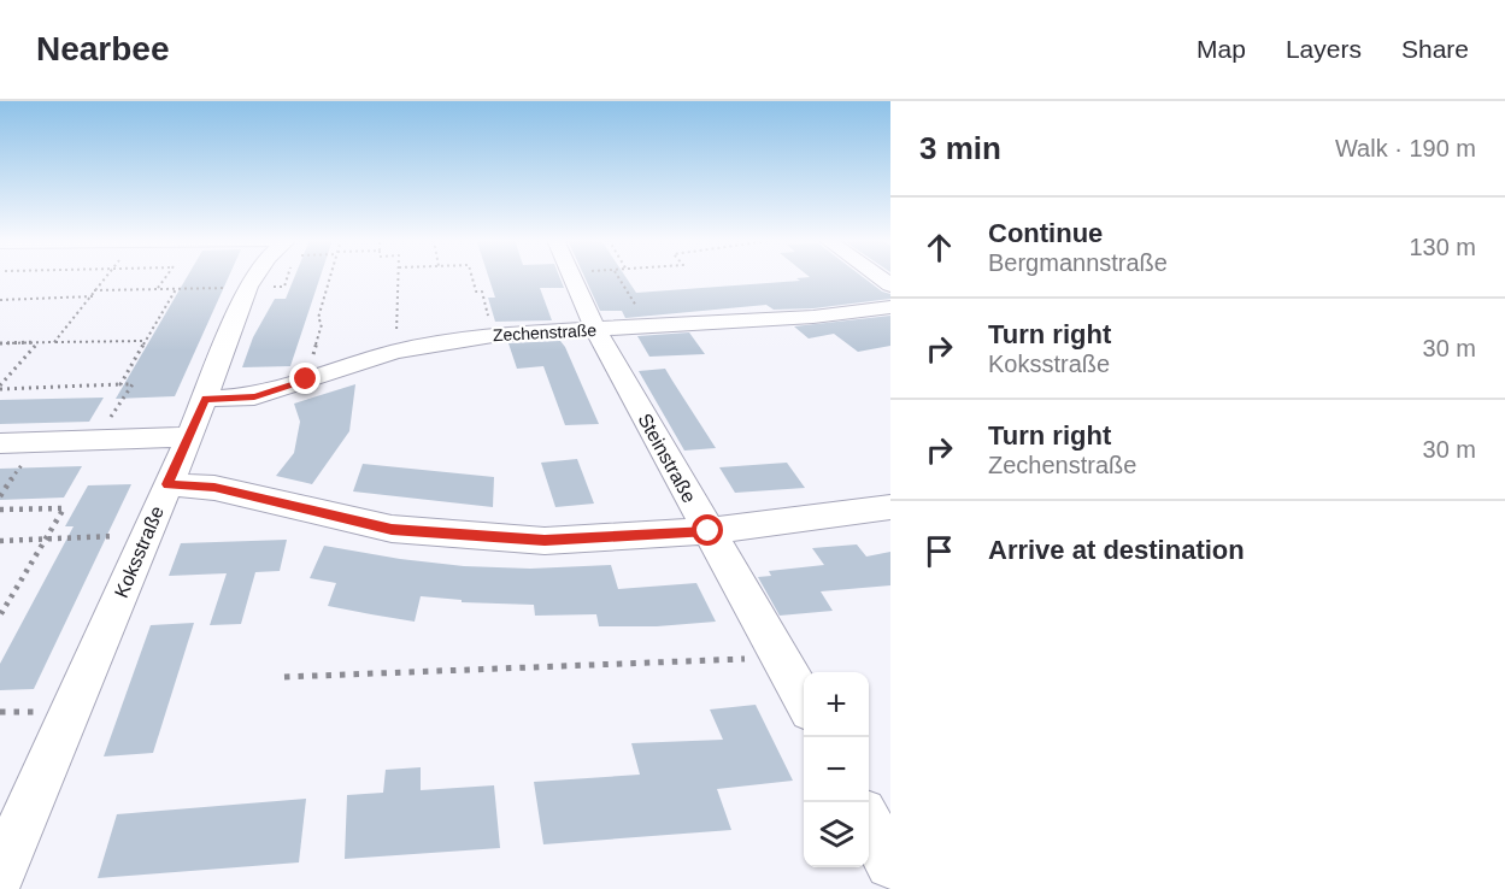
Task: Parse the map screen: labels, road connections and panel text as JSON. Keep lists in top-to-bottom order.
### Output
{
  "streets": {
    "street": ["Zechenstraße", "Steinstraße", "Koksstraße"]
  },
  "crossings": [
    ["Zechenstraße", "Steinstraße"],
    ["Zechenstraße", "Koksstraße"]
  ],
  "page": {
    "header": "Nearbee",
    "nav": ["Map", "Layers", "Share"],
    "heading": ["3 min", "Walk · 190 m"],
    "list": [
      ["Continue", "Bergmannstraße", "130 m"],
      ["Turn right", "Koksstraße", "30 m"],
      ["Turn right", "Zechenstraße", "30 m"],
      "Arrive at destination"
    ],
    "map_buttons": ["+", "−"]
  }
}
